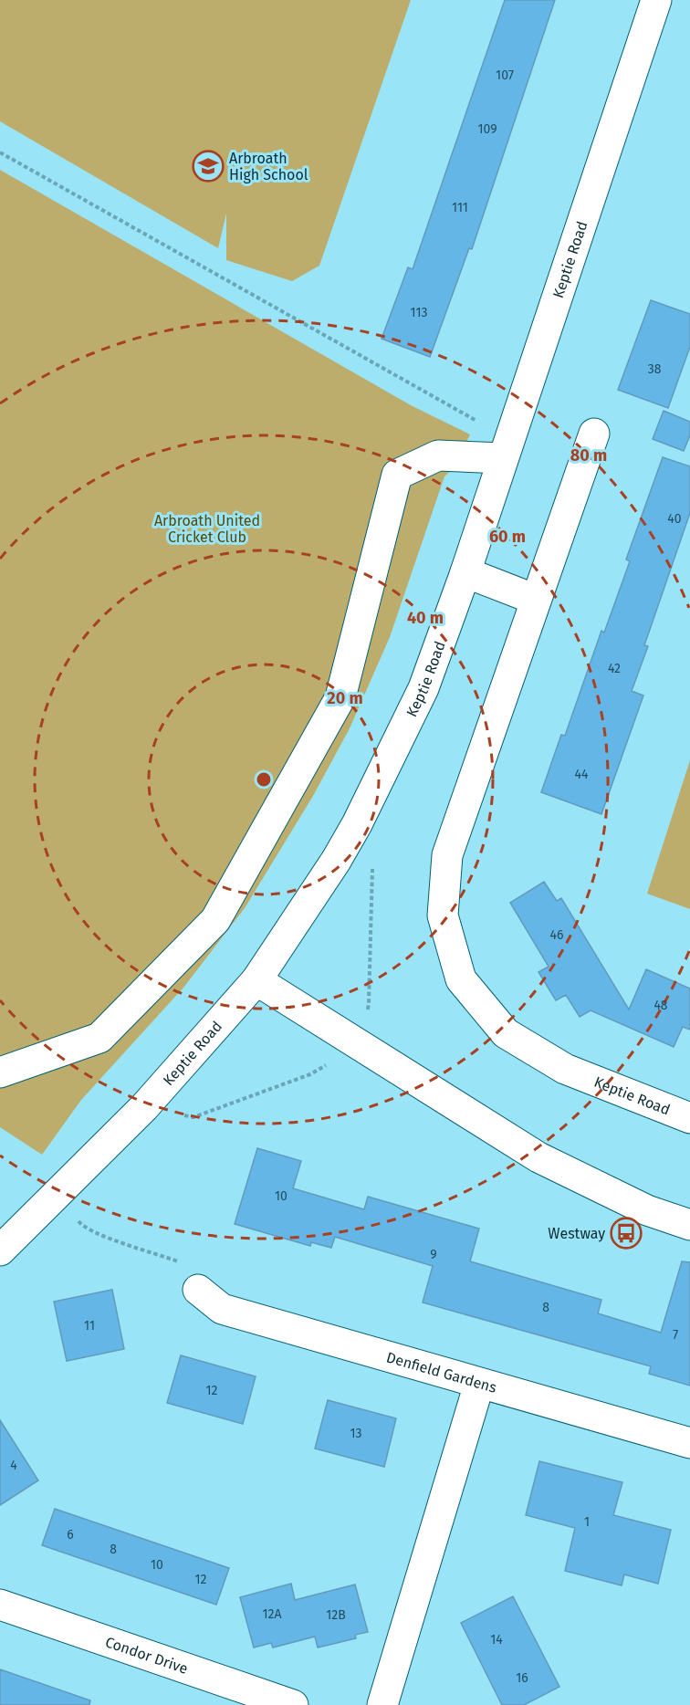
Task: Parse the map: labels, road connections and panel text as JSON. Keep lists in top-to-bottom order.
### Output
{
  "streets": {
    "street": ["Keptie Road", "Denfield Gardens", "Condor Drive"]
  },
  "parks": ["Arbroath United Cricket Club"],
  "places": {
    "school or university": ["Arbroath High School"],
    "bus stop": ["Westway"]
  },
  "house_numbers": [
    "107",
    "109",
    "111",
    "113",
    "38",
    "40",
    "42",
    "44",
    "46",
    "48",
    "10",
    "9",
    "8",
    "11",
    "7",
    "12",
    "13",
    "4",
    "1",
    "6",
    "8",
    "10",
    "12",
    "12A",
    "12B",
    "14",
    "16"
  ],
  "rings": [
    "80 m",
    "60 m",
    "40 m",
    "20 m"
  ]
}
